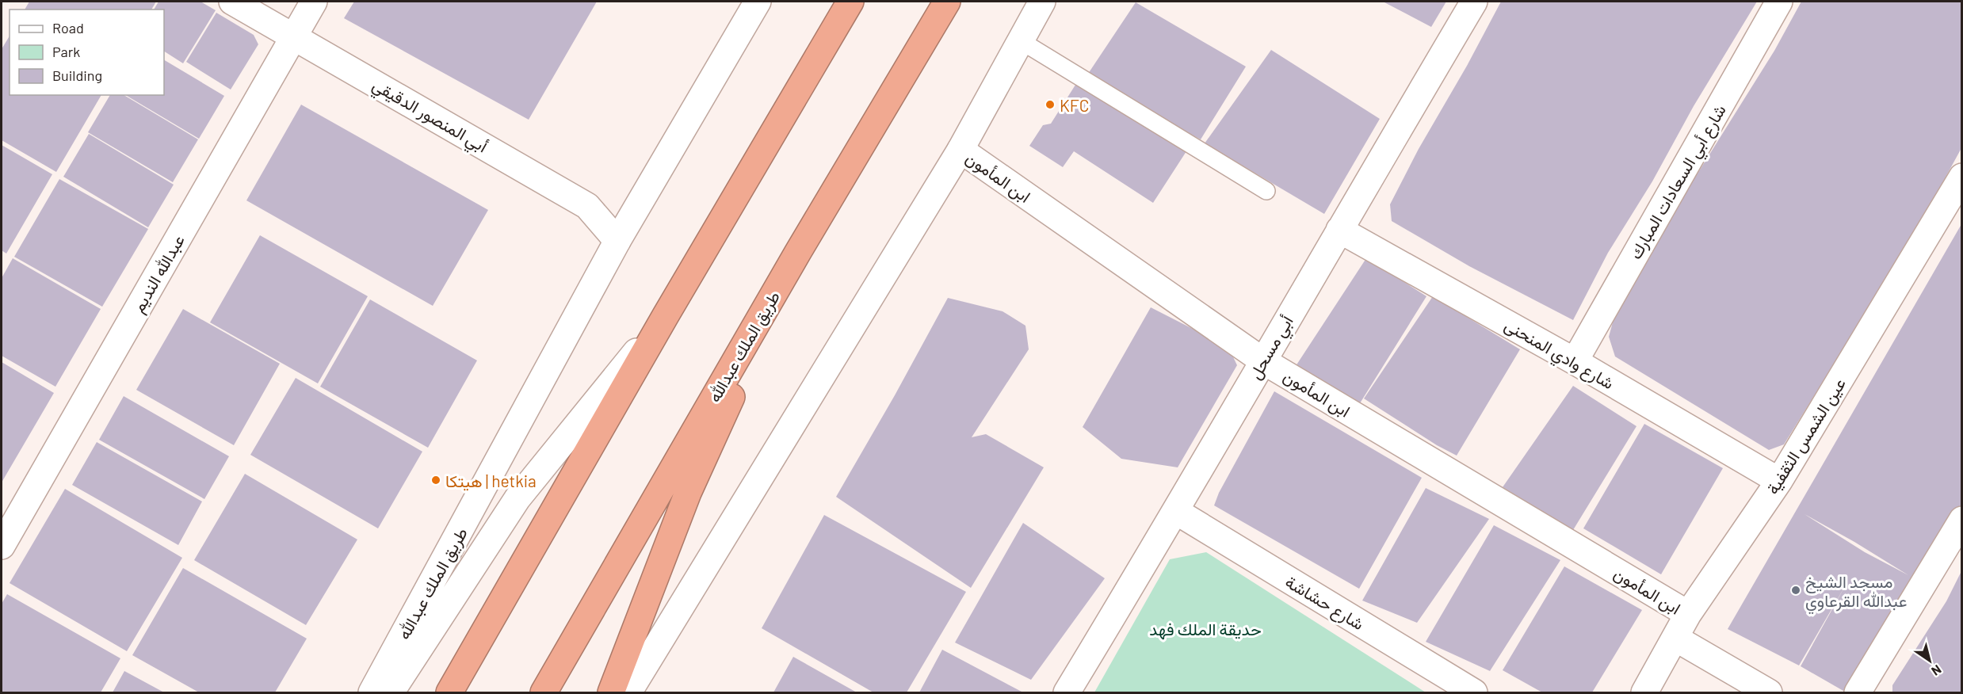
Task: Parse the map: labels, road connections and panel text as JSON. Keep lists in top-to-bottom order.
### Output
{
  "streets": {
    "highway": ["طريق الملك عبدالله"],
    "street": [
      "أبي المنصور الدقيقي",
      "ابن المأمون",
      "شارع أبي السعادات المبارك",
      "عبدالله النديم",
      "أبي مسحل",
      "شارع وادي المنحنى",
      "عين الشمس الثقفية",
      "شارع حشاشة"
    ]
  },
  "crossings": [
    ["أبي المنصور الدقيقي", "عبدالله النديم"],
    ["أبي المنصور الدقيقي", "طريق الملك عبدالله"],
    ["ابن المأمون", "أبي مسحل"],
    ["ابن المأمون", "عين الشمس الثقفية"],
    ["شارع أبي السعادات المبارك", "شارع وادي المنحنى"],
    ["أبي مسحل", "شارع وادي المنحنى"],
    ["أبي مسحل", "شارع حشاشة"],
    ["شارع وادي المنحنى", "عين الشمس الثقفية"]
  ],
  "parks": ["حديقة الملك فهد"],
  "places": ["KFC", "هيتكا | hetkia", "مسجد الشيخ عبدالله القرعاوي"],
  "legend": ["Road", "Park", "Building"],
  "north": "bottom right"
}
